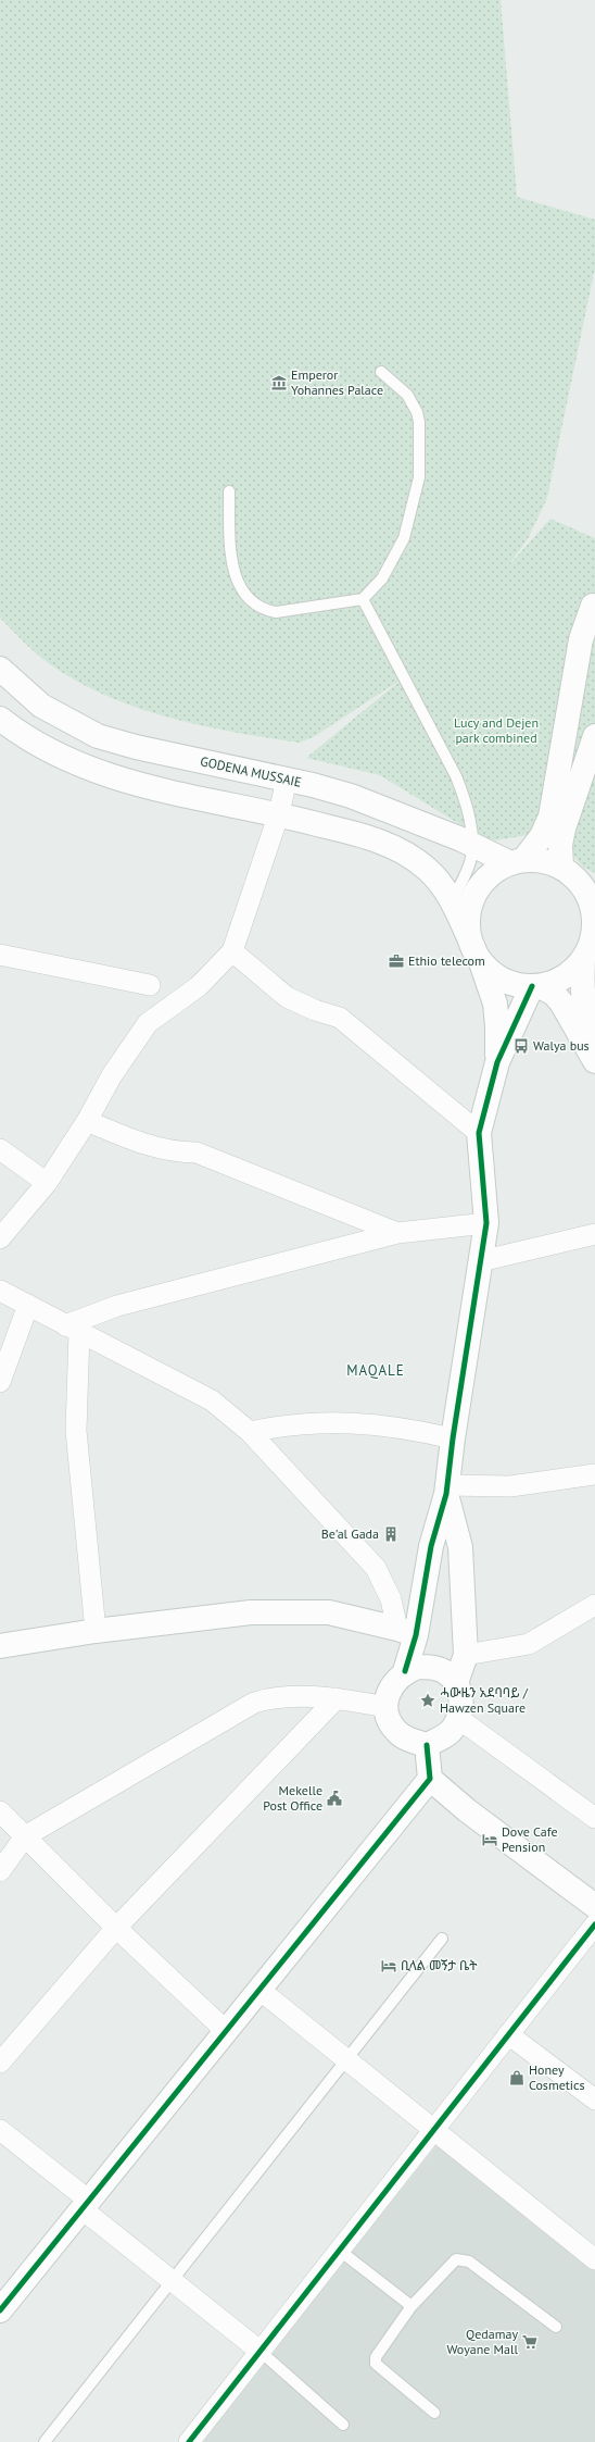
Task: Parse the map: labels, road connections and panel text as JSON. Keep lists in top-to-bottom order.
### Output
{
  "streets": {
    "street": ["GODENA MUSSAIE"]
  },
  "districts": ["MAQALE"],
  "parks": ["Lucy and Dejen park combined"],
  "places": {
    "museum": ["Emperor Yohannes Palace"],
    "office": ["Ethio telecom"],
    "bus stop": ["Walya bus"],
    "building": ["Be'al Gada"],
    "place": ["ሓውዜን አደባባይ / Hawzen Square"],
    "public building": ["Mekelle Post Office"],
    "hotel": ["Dove Cafe Pension", "ቢላል መኝታ ቤት"],
    "shop": ["Honey Cosmetics"],
    "supermarket": ["Qedamay Woyane Mall"]
  }
}
